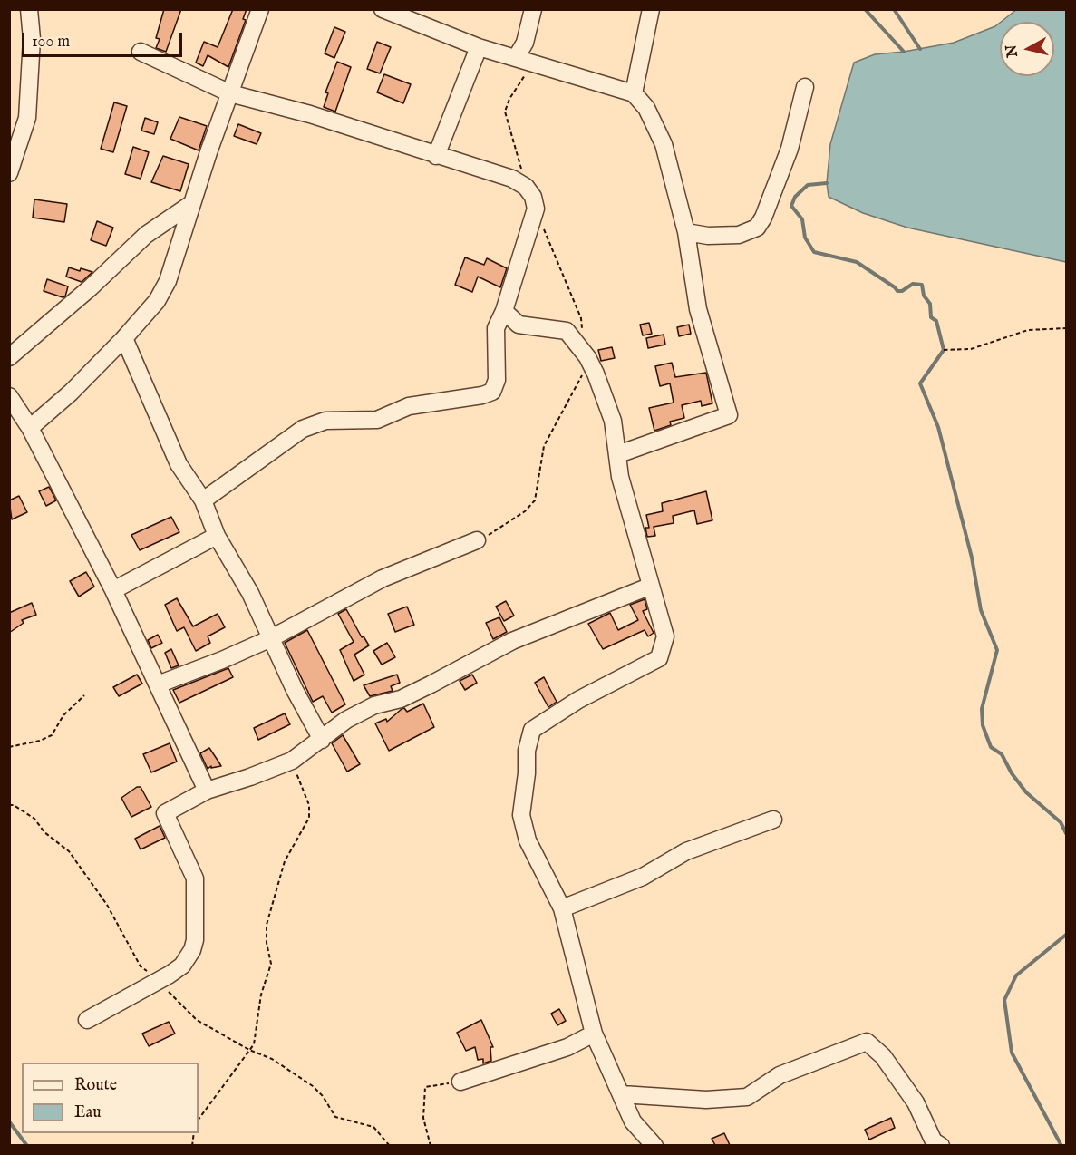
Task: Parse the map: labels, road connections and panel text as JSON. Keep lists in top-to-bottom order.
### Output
{
  "legend": ["Route", "Eau"],
  "scale_bar": "100 m",
  "north": "left"
}
